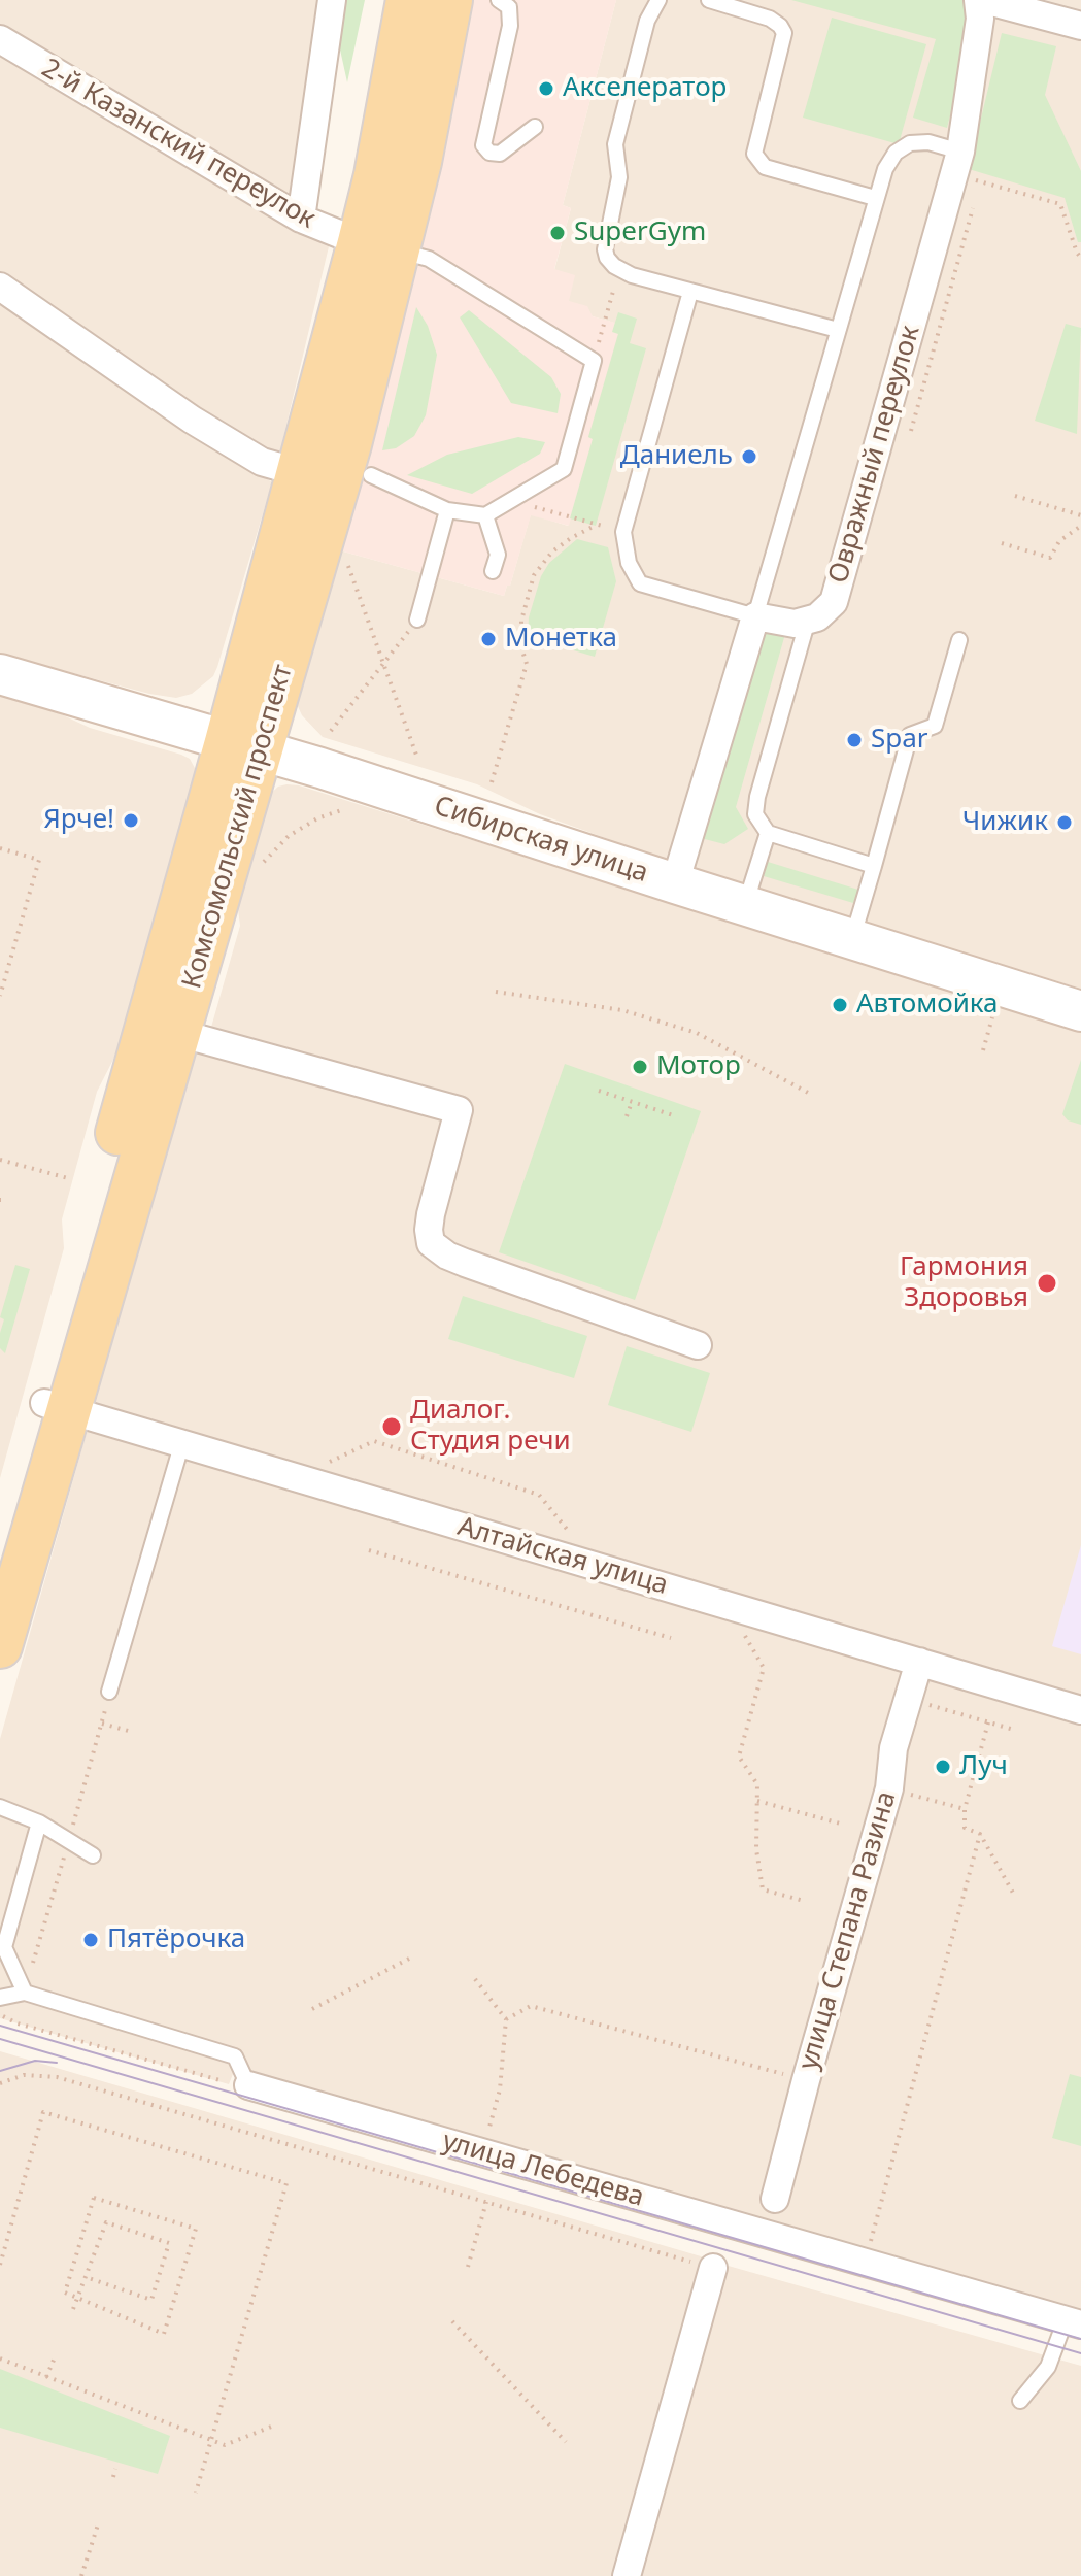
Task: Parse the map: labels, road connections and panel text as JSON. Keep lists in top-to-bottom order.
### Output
{
  "streets": {
    "main road": ["Комсомольский проспект", "Сибирская улица"],
    "street": [
      "2-й Казанский переулок",
      "Овражный переулок",
      "Алтайская улица",
      "улица Степана Разина",
      "улица Лебедева"
    ]
  },
  "crossings": [
    ["2-й Казанский переулок", "Комсомольский проспект"],
    ["Комсомольский проспект", "Сибирская улица"],
    ["Комсомольский проспект", "Алтайская улица"],
    ["Алтайская улица", "улица Степана Разина"]
  ],
  "places": [
    "Акселератор",
    "SuperGym",
    "Даниель",
    "Монетка",
    "Spar",
    "Ярче!",
    "Чижик",
    "Автомойка",
    "Мотор",
    "Гармония Здоровья",
    "Диалог. Студия речи",
    "Луч",
    "Пятёрочка"
  ]
}
